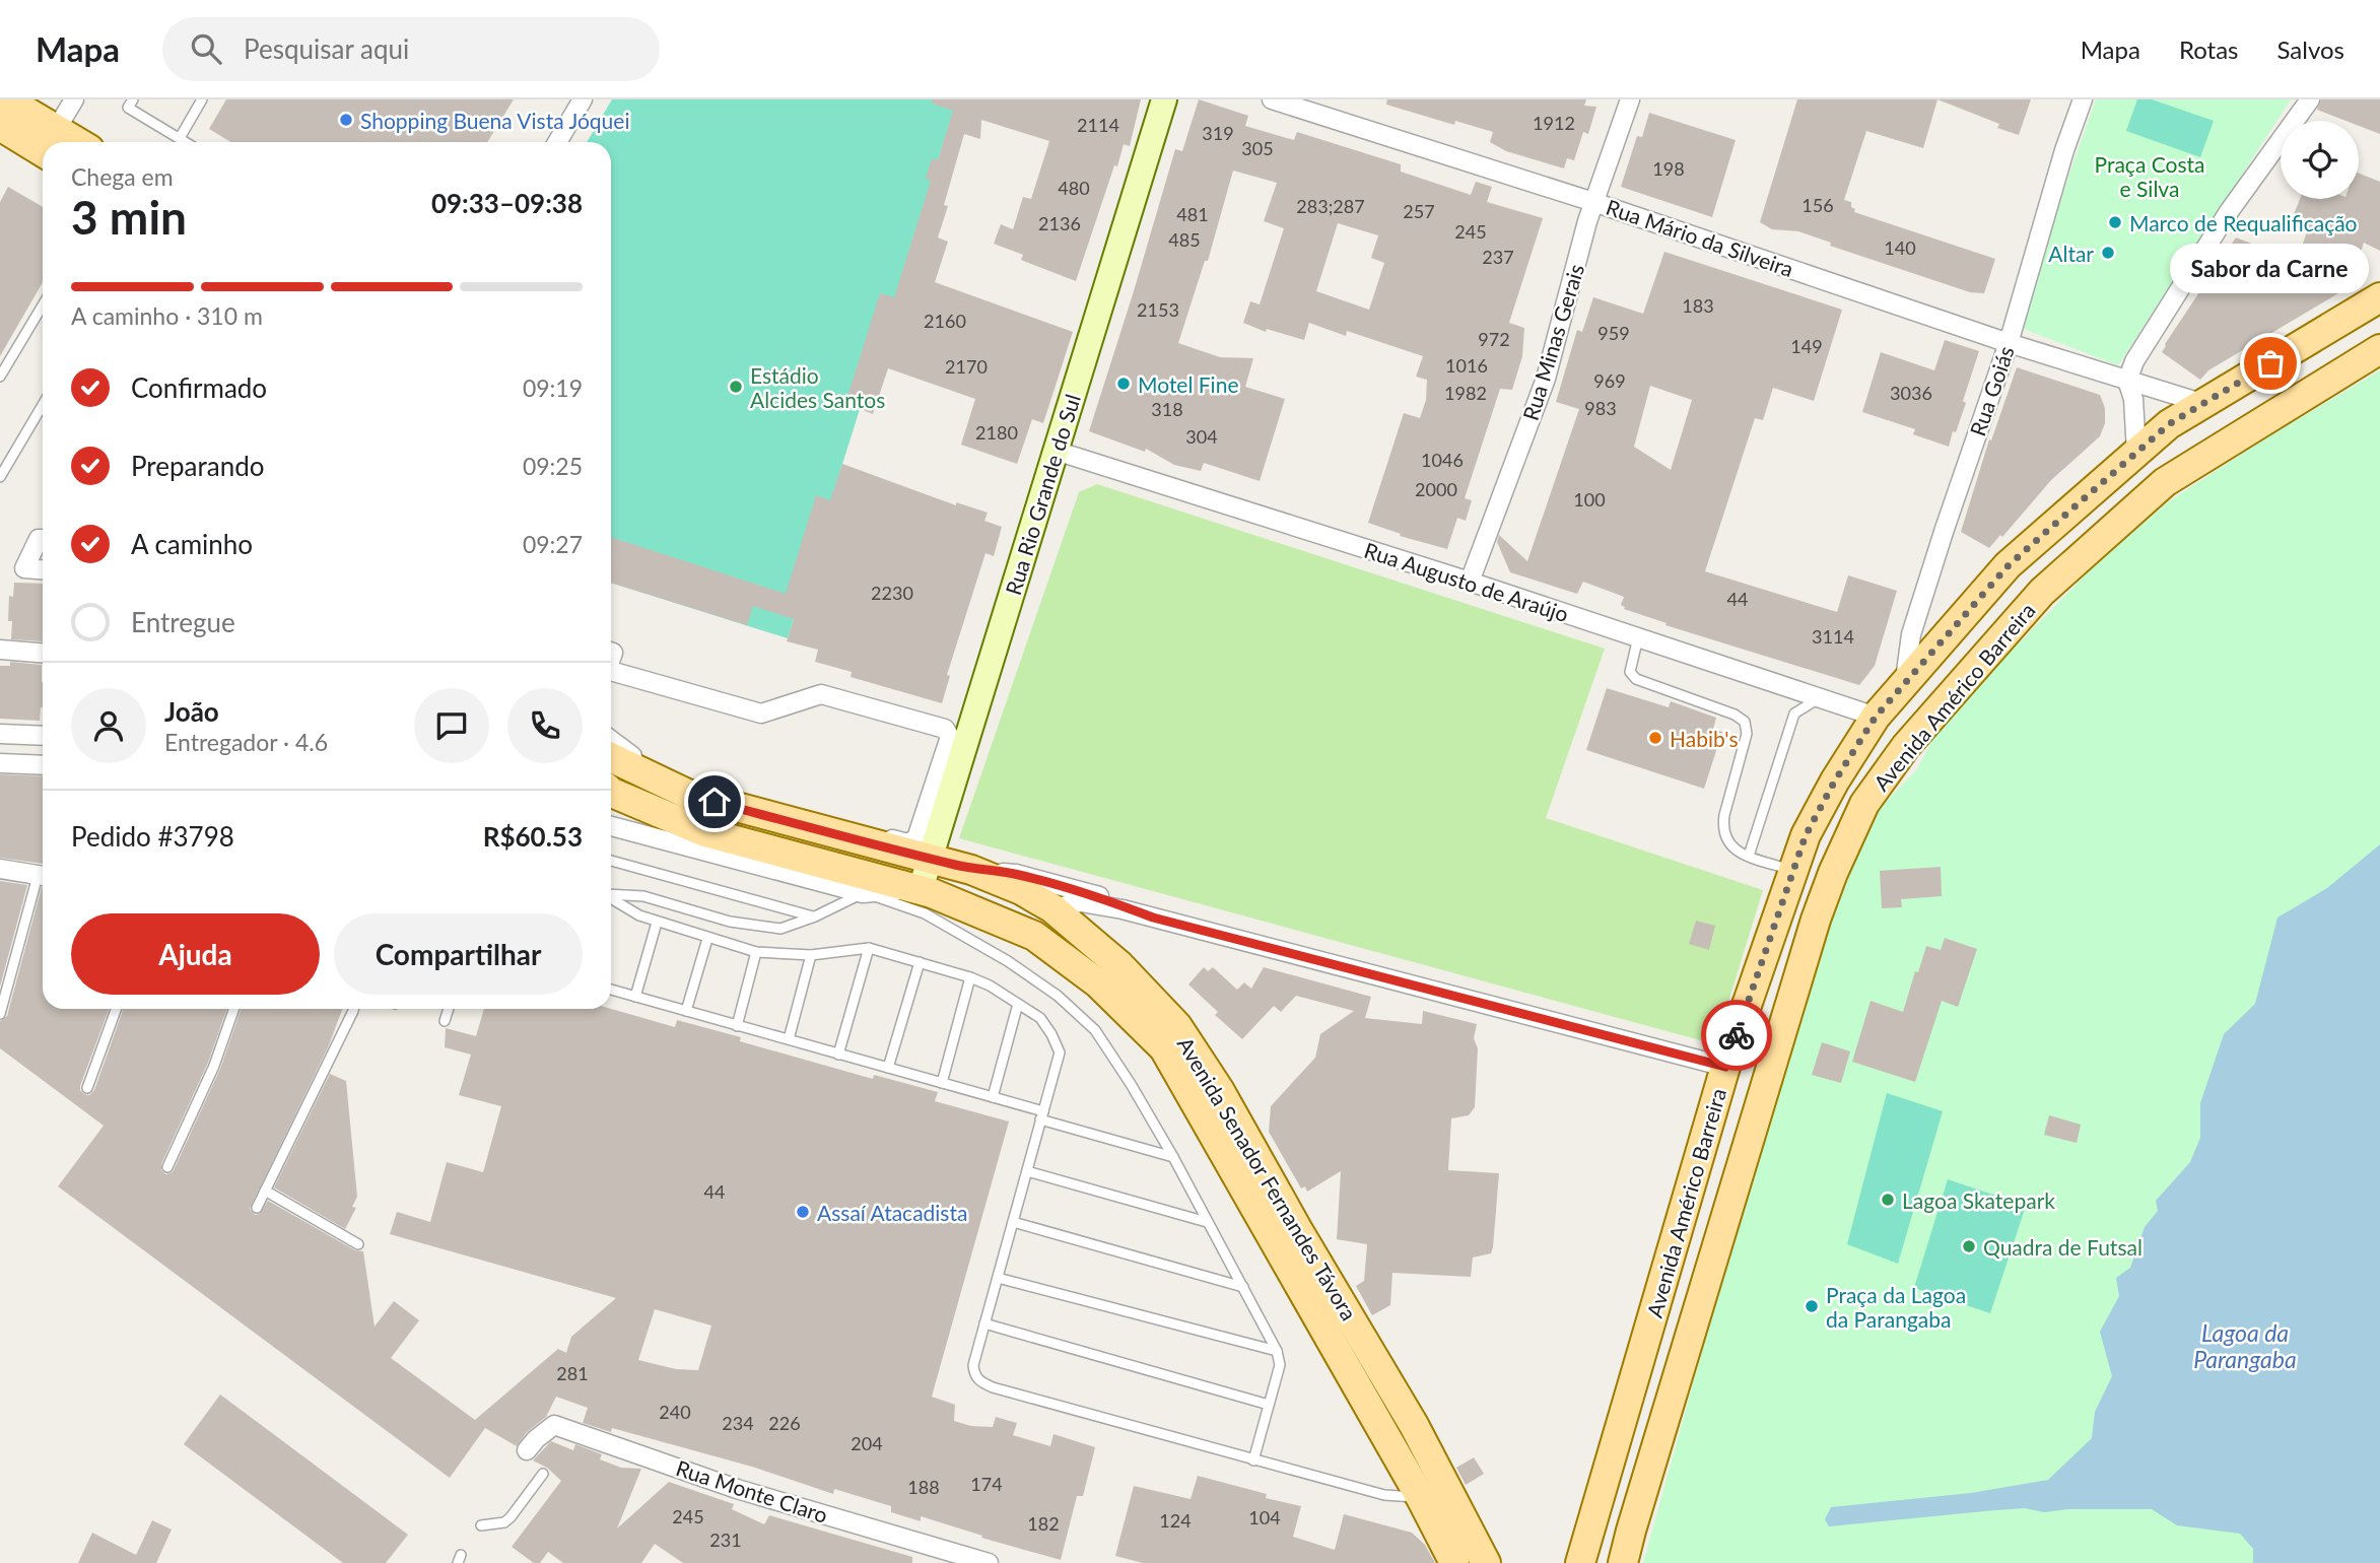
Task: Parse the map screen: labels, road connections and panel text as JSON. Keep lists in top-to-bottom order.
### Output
{
  "streets": {
    "main road": ["Avenida Américo Barreira", "Avenida Senador Fernandes Távora"],
    "street": [
      "Rua Mário da Silveira",
      "Rua Minas Gerais",
      "Rua Goiás",
      "Rua Rio Grande do Sul",
      "Rua Augusto de Araújo",
      "Rua Monte Claro"
    ]
  },
  "crossings": [
    ["Rua Mário da Silveira", "Rua Minas Gerais"],
    ["Rua Mário da Silveira", "Rua Goiás"],
    ["Rua Mário da Silveira", "Avenida Américo Barreira"],
    ["Rua Minas Gerais", "Rua Augusto de Araújo"],
    ["Rua Goiás", "Avenida Américo Barreira"],
    ["Rua Rio Grande do Sul", "Rua Augusto de Araújo"],
    ["Rua Rio Grande do Sul", "Avenida Senador Fernandes Távora"],
    ["Rua Augusto de Araújo", "Avenida Américo Barreira"]
  ],
  "water": ["Lagoa da Parangaba"],
  "parks": ["Praça Costa e Silva"],
  "places": [
    "Shopping Buena Vista Jóquei",
    "Marco de Requalificação",
    "Altar",
    "Sabor da Carne",
    "Motel Fine",
    "Estádio Alcides Santos",
    "Habib's",
    "Lagoa Skatepark",
    "Assaí Atacadista",
    "Quadra de Futsal",
    "Praça da Lagoa da Parangaba"
  ],
  "house_numbers": [
    "1912",
    "2114",
    "319",
    "305",
    "198",
    "480",
    "156",
    "283;287",
    "257",
    "481",
    "2136",
    "245",
    "485",
    "140",
    "237",
    "183",
    "2153",
    "2160",
    "959",
    "972",
    "149",
    "1016",
    "2170",
    "969",
    "1982",
    "3036",
    "983",
    "318",
    "2180",
    "304",
    "1046",
    "2000",
    "100",
    "2230",
    "44",
    "3114",
    "44",
    "281",
    "240",
    "234",
    "226",
    "204",
    "174",
    "188",
    "245",
    "104",
    "124",
    "182",
    "231"
  ],
  "page": {
    "header": "Mapa",
    "search": "Pesquisar aqui",
    "nav": ["Mapa", "Rotas", "Salvos"],
    "heading": ["3 min", "Chega em", "09:33–09:38"],
    "panel": [
      "João",
      "Entregador · 4.6",
      "Pedido #3798",
      "R$60.53"
    ],
    "bubble": "Sabor da Carne",
    "bar": "A caminho · 310 m",
    "list": [
      ["Confirmado", "09:19"],
      ["Preparando", "09:25"],
      ["A caminho", "09:27"],
      "Entregue"
    ],
    "buttons": ["Ajuda", "Compartilhar"]
  }
}
